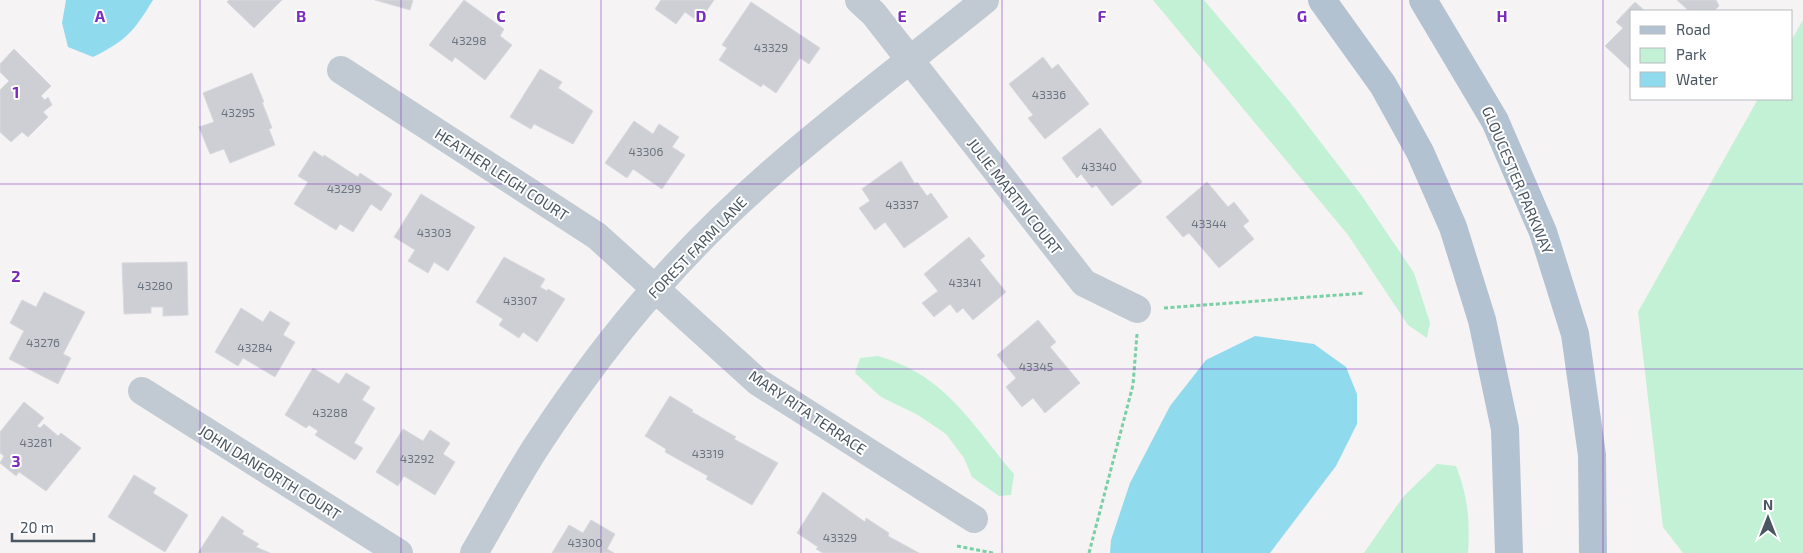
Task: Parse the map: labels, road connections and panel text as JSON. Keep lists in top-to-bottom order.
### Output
{
  "streets": {
    "main road": ["GLOUCESTER PARKWAY"],
    "street": [
      "HEATHER LEIGH COURT",
      "JULIE MARTIN COURT",
      "FOREST FARM LANE",
      "MARY RITA TERRACE",
      "JOHN DANFORTH COURT"
    ]
  },
  "crossings": [
    ["HEATHER LEIGH COURT", "FOREST FARM LANE"],
    ["HEATHER LEIGH COURT", "MARY RITA TERRACE"],
    ["JULIE MARTIN COURT", "FOREST FARM LANE"],
    ["FOREST FARM LANE", "MARY RITA TERRACE"]
  ],
  "house_numbers": [
    "43298",
    "43329",
    "43336",
    "43295",
    "43306",
    "43340",
    "43299",
    "43337",
    "43344",
    "43303",
    "43341",
    "43280",
    "43307",
    "43276",
    "43284",
    "43345",
    "43288",
    "43281",
    "43319",
    "43292",
    "43329",
    "43300"
  ],
  "legend": ["Road", "Park", "Water"],
  "scale_bar": "20 m",
  "north": "top",
  "grid": {
    "columns": [
      "A",
      "B",
      "C",
      "D",
      "E",
      "F",
      "G",
      "H"
    ],
    "rows": ["1", "2", "3"]
  }
}
